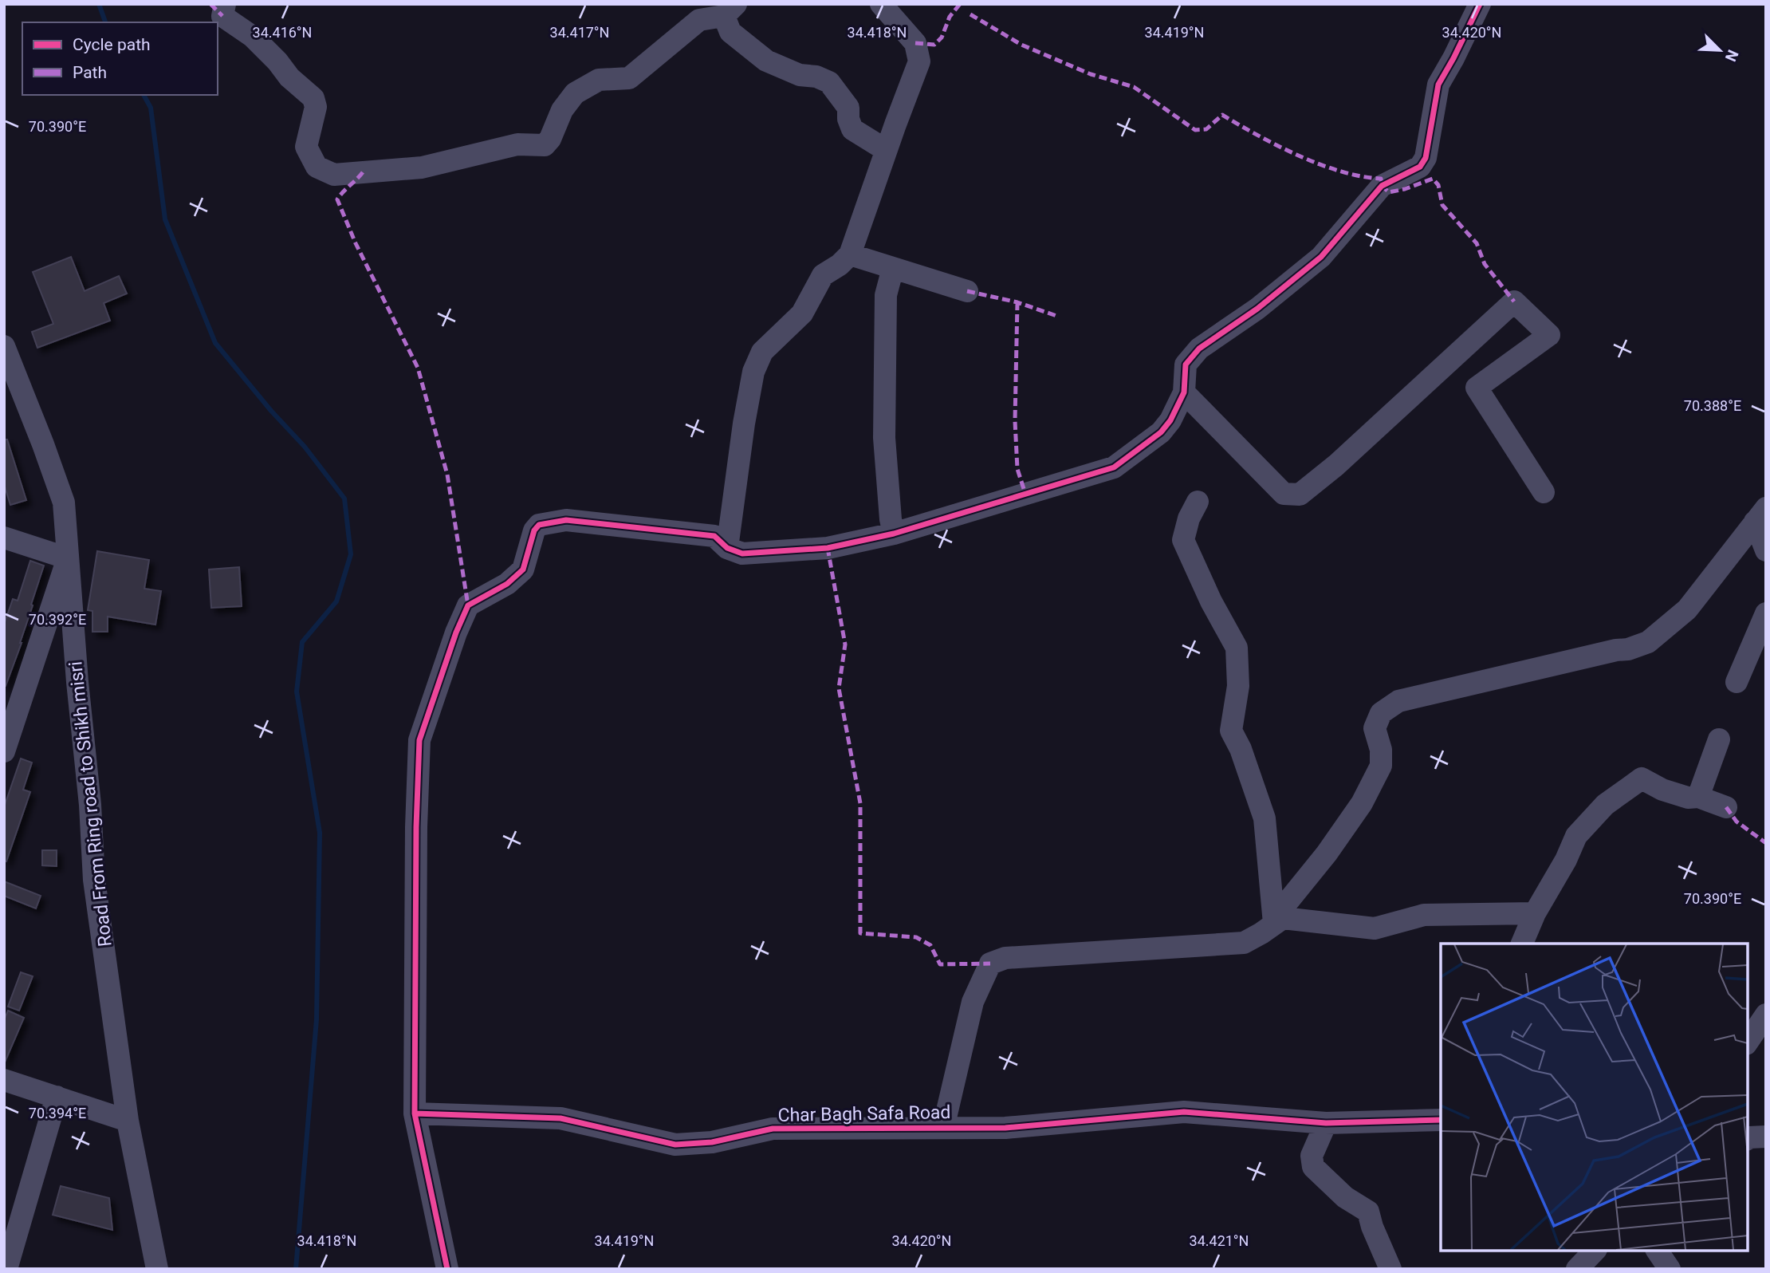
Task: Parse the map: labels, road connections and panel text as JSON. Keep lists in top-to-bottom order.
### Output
{
  "streets": {
    "street": ["Road From Ring road to Shikh misri", "Char Bagh Safa Road"]
  },
  "legend": ["Cycle path", "Path"],
  "north": "bottom right",
  "coordinates": [
    "34.416°N",
    "34.417°N",
    "34.419°N",
    "34.418°N",
    "34.420°N",
    "70.390°E",
    "70.388°E",
    "70.392°E",
    "70.394°E",
    "34.421°N"
  ]
}
